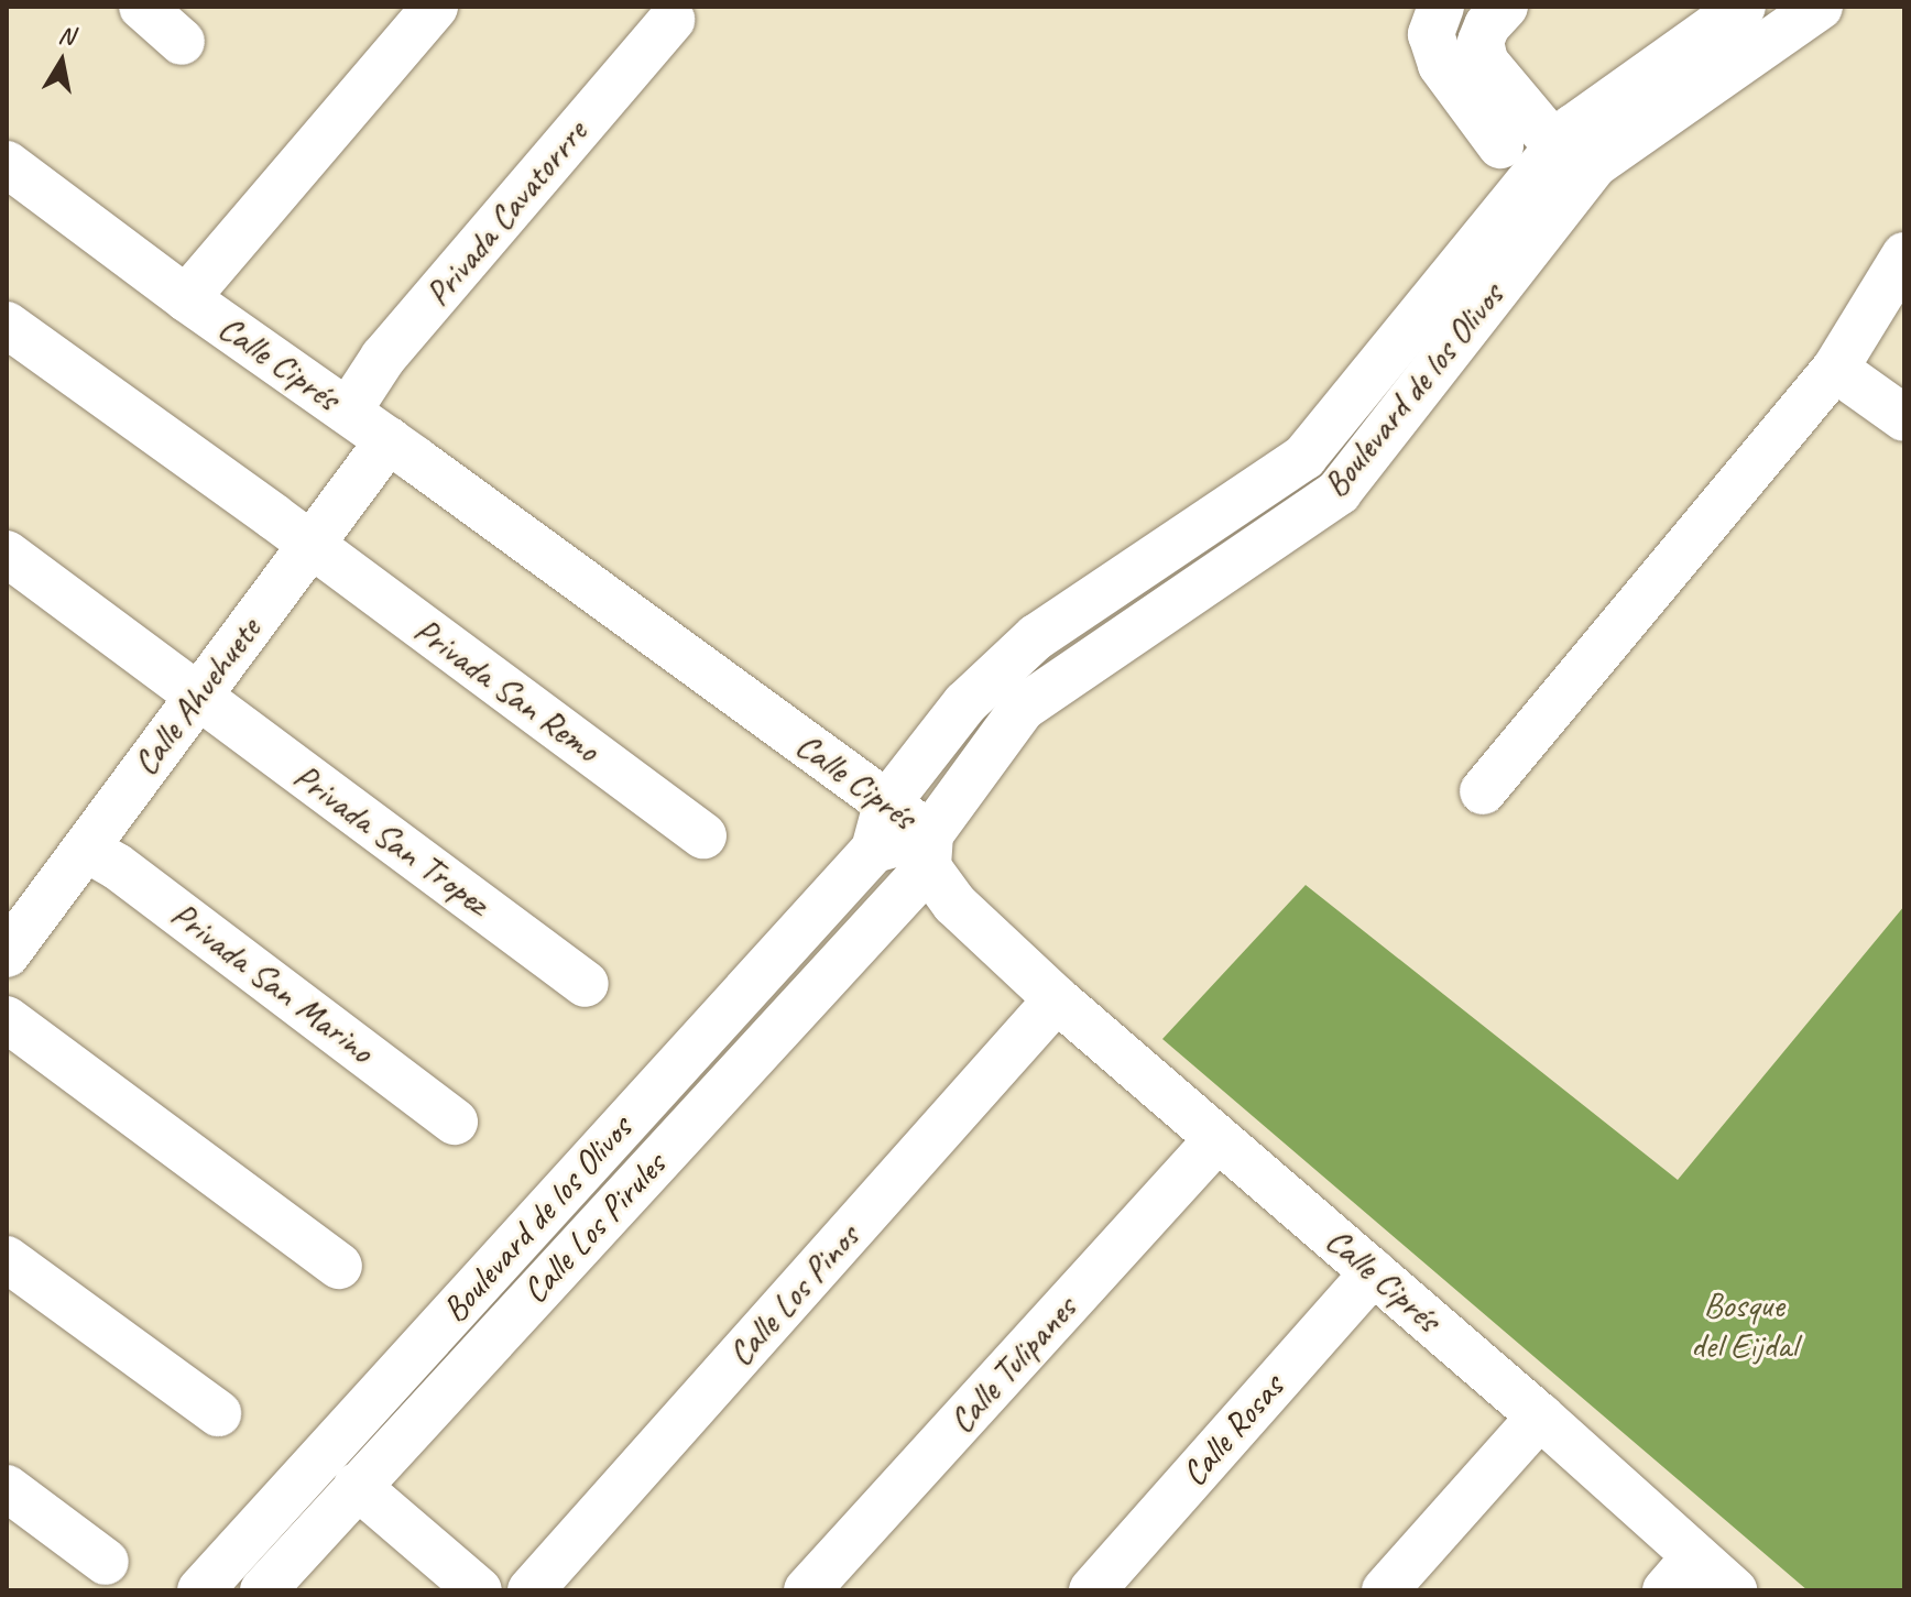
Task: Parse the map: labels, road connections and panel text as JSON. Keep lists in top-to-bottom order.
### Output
{
  "streets": {
    "street": [
      "Privada Cavatorrre",
      "Calle Ciprés",
      "Boulevard de los Olivos",
      "Privada San Remo",
      "Calle Ahuehuete",
      "Privada San Tropez",
      "Privada San Marino",
      "Calle Los Pirules",
      "Calle Los Pinos",
      "Calle Tulipanes",
      "Calle Rosas"
    ]
  },
  "crossings": [
    ["Privada Cavatorrre", "Calle Ciprés"],
    ["Calle Ciprés", "Boulevard de los Olivos"],
    ["Calle Ciprés", "Calle Ahuehuete"],
    ["Calle Ciprés", "Calle Los Pirules"],
    ["Calle Ciprés", "Calle Los Pinos"],
    ["Calle Ciprés", "Calle Tulipanes"],
    ["Calle Ciprés", "Calle Rosas"],
    ["Boulevard de los Olivos", "Calle Los Pirules"],
    ["Privada San Remo", "Calle Ahuehuete"],
    ["Calle Ahuehuete", "Privada San Tropez"],
    ["Calle Ahuehuete", "Privada San Marino"]
  ],
  "parks": ["Bosque del Eijdal"],
  "north": "top"
}
